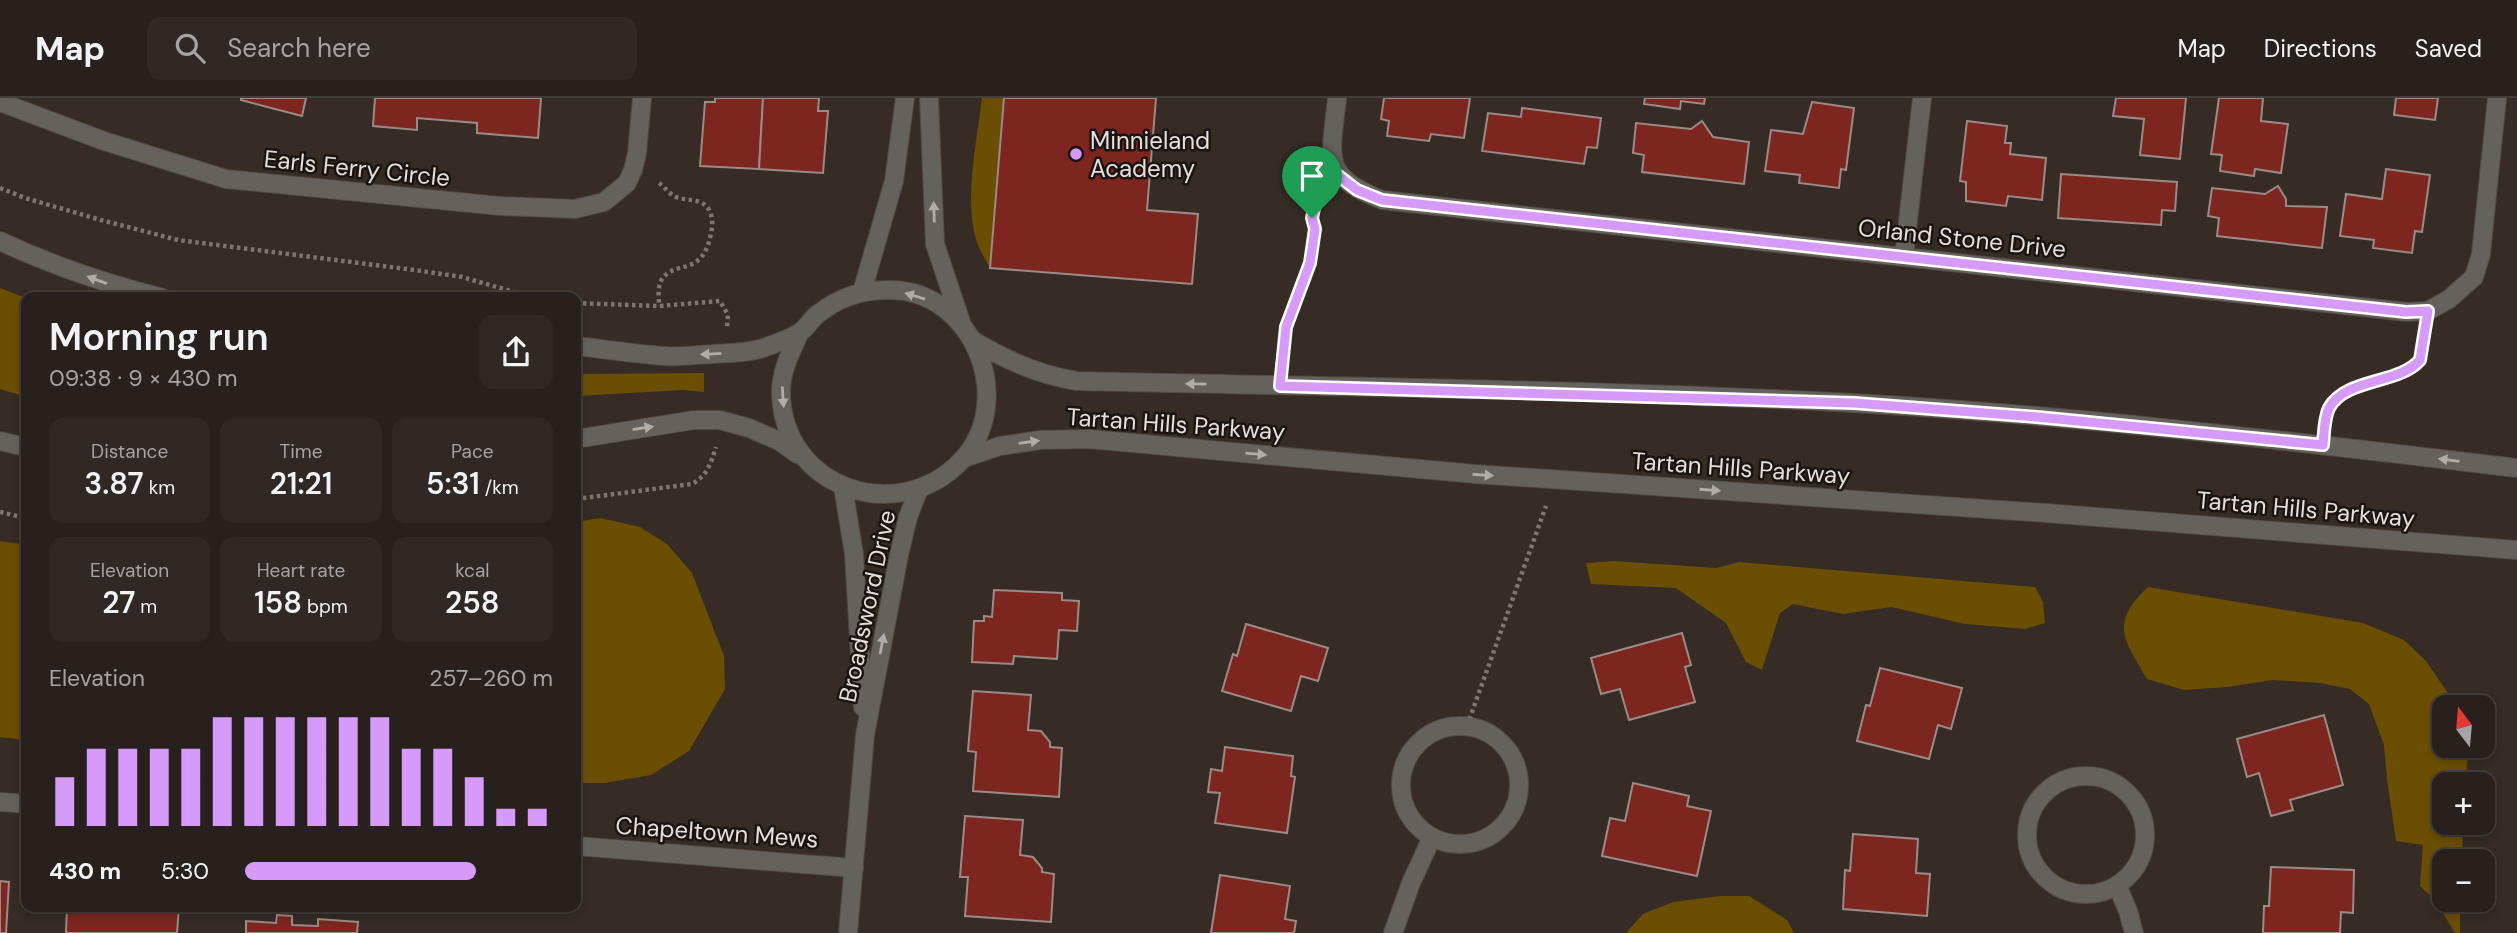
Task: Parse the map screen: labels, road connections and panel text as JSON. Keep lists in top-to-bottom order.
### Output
{
  "streets": {
    "street": [
      "Earls Ferry Circle",
      "Orland Stone Drive",
      "Tartan Hills Parkway",
      "Broadsword Drive",
      "Chapeltown Mews"
    ]
  },
  "crossings": [
    ["Tartan Hills Parkway", "Broadsword Drive"],
    ["Broadsword Drive", "Chapeltown Mews"]
  ],
  "places": ["Minnieland Academy"],
  "north": "top",
  "page": {
    "header": "Map",
    "search": "Search here",
    "nav": ["Map", "Directions", "Saved"],
    "heading": ["Morning run", "09:38 · 9 × 430 m"],
    "stats": [
      ["Distance", "3.87 km"],
      ["Time", "21:21"],
      ["Pace", "5:31 /km"],
      ["Elevation", "27 m"],
      ["Heart rate", "158 bpm"],
      ["kcal", "258"]
    ],
    "chart": ["Elevation", "257–260 m"],
    "map_buttons": ["+", "−"],
    "list": [
      {
        "name": "430 m",
        "note": "5:30"
      }
    ]
  }
}
